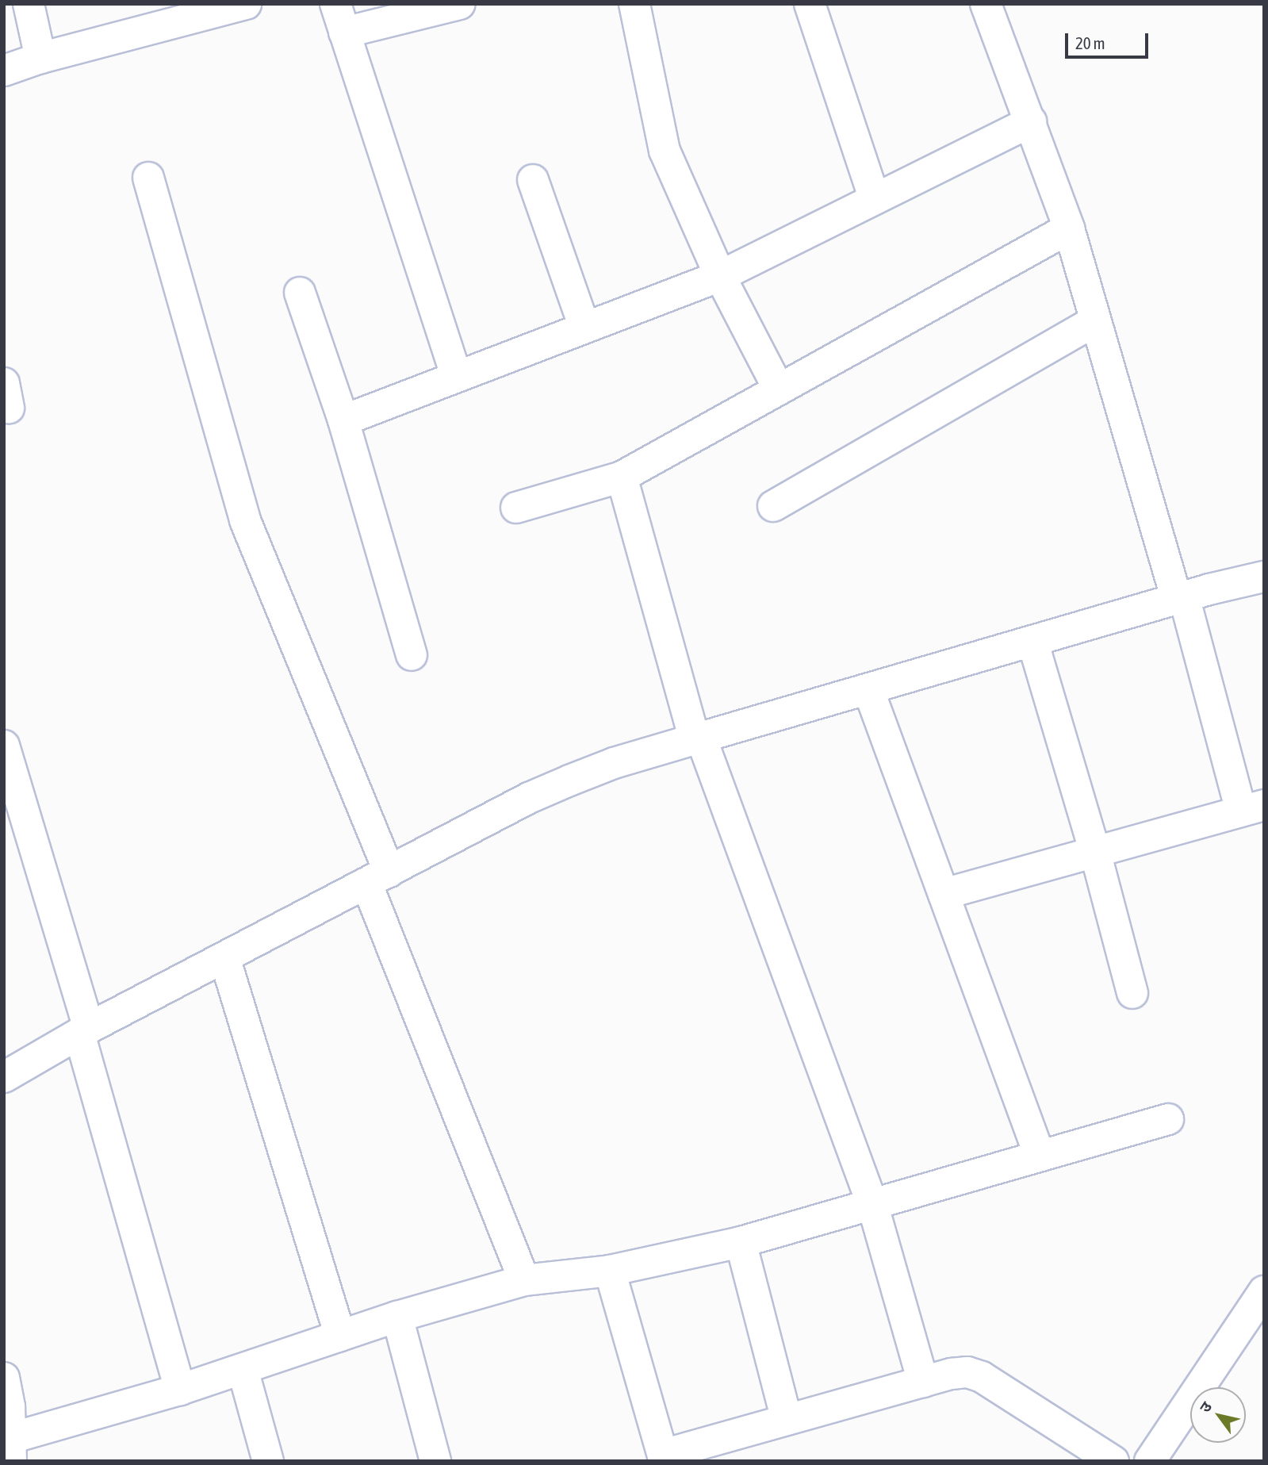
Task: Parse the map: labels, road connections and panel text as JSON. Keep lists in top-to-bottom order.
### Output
{
  "scale_bar": "20 m",
  "north": "top left"
}
